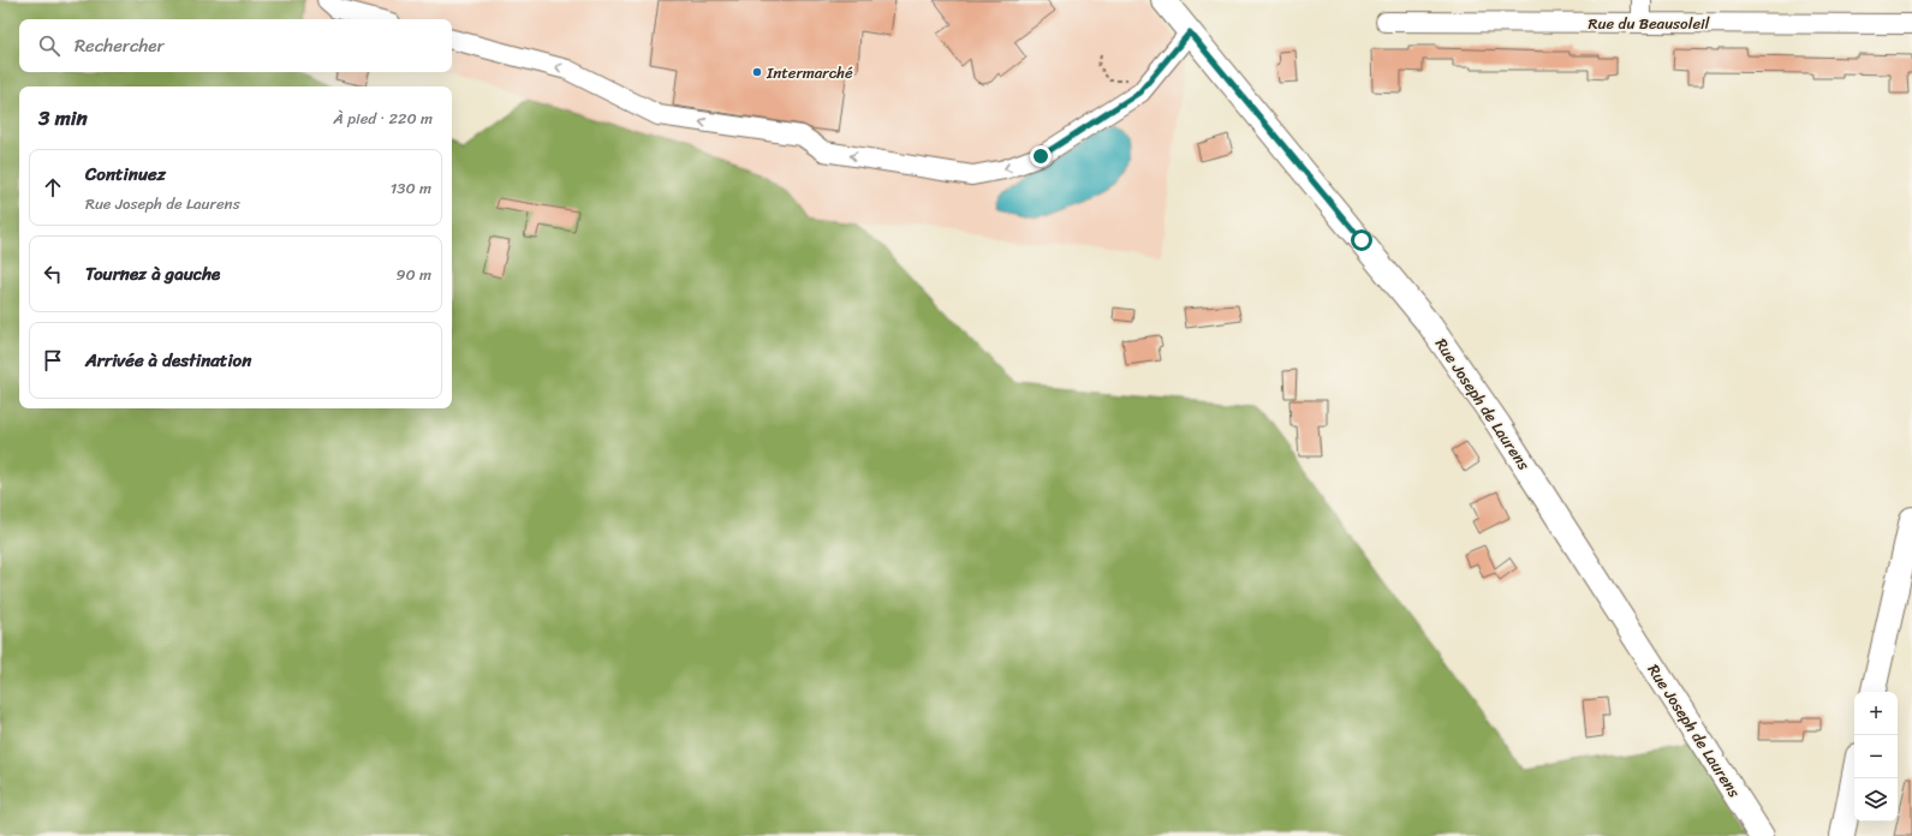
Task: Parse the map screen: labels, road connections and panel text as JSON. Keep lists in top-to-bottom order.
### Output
{
  "streets": {
    "main road": ["Rue Joseph de Laurens"],
    "street": ["Rue du Beausoleil"]
  },
  "places": ["Intermarché"],
  "page": {
    "search": "Rechercher",
    "heading": ["3 min", "À pied · 220 m"],
    "list": [
      ["Continuez", "Rue Joseph de Laurens", "130 m"],
      ["Tournez à gauche", "90 m"],
      "Arrivée à destination"
    ],
    "map_buttons": ["+", "−"]
  }
}
